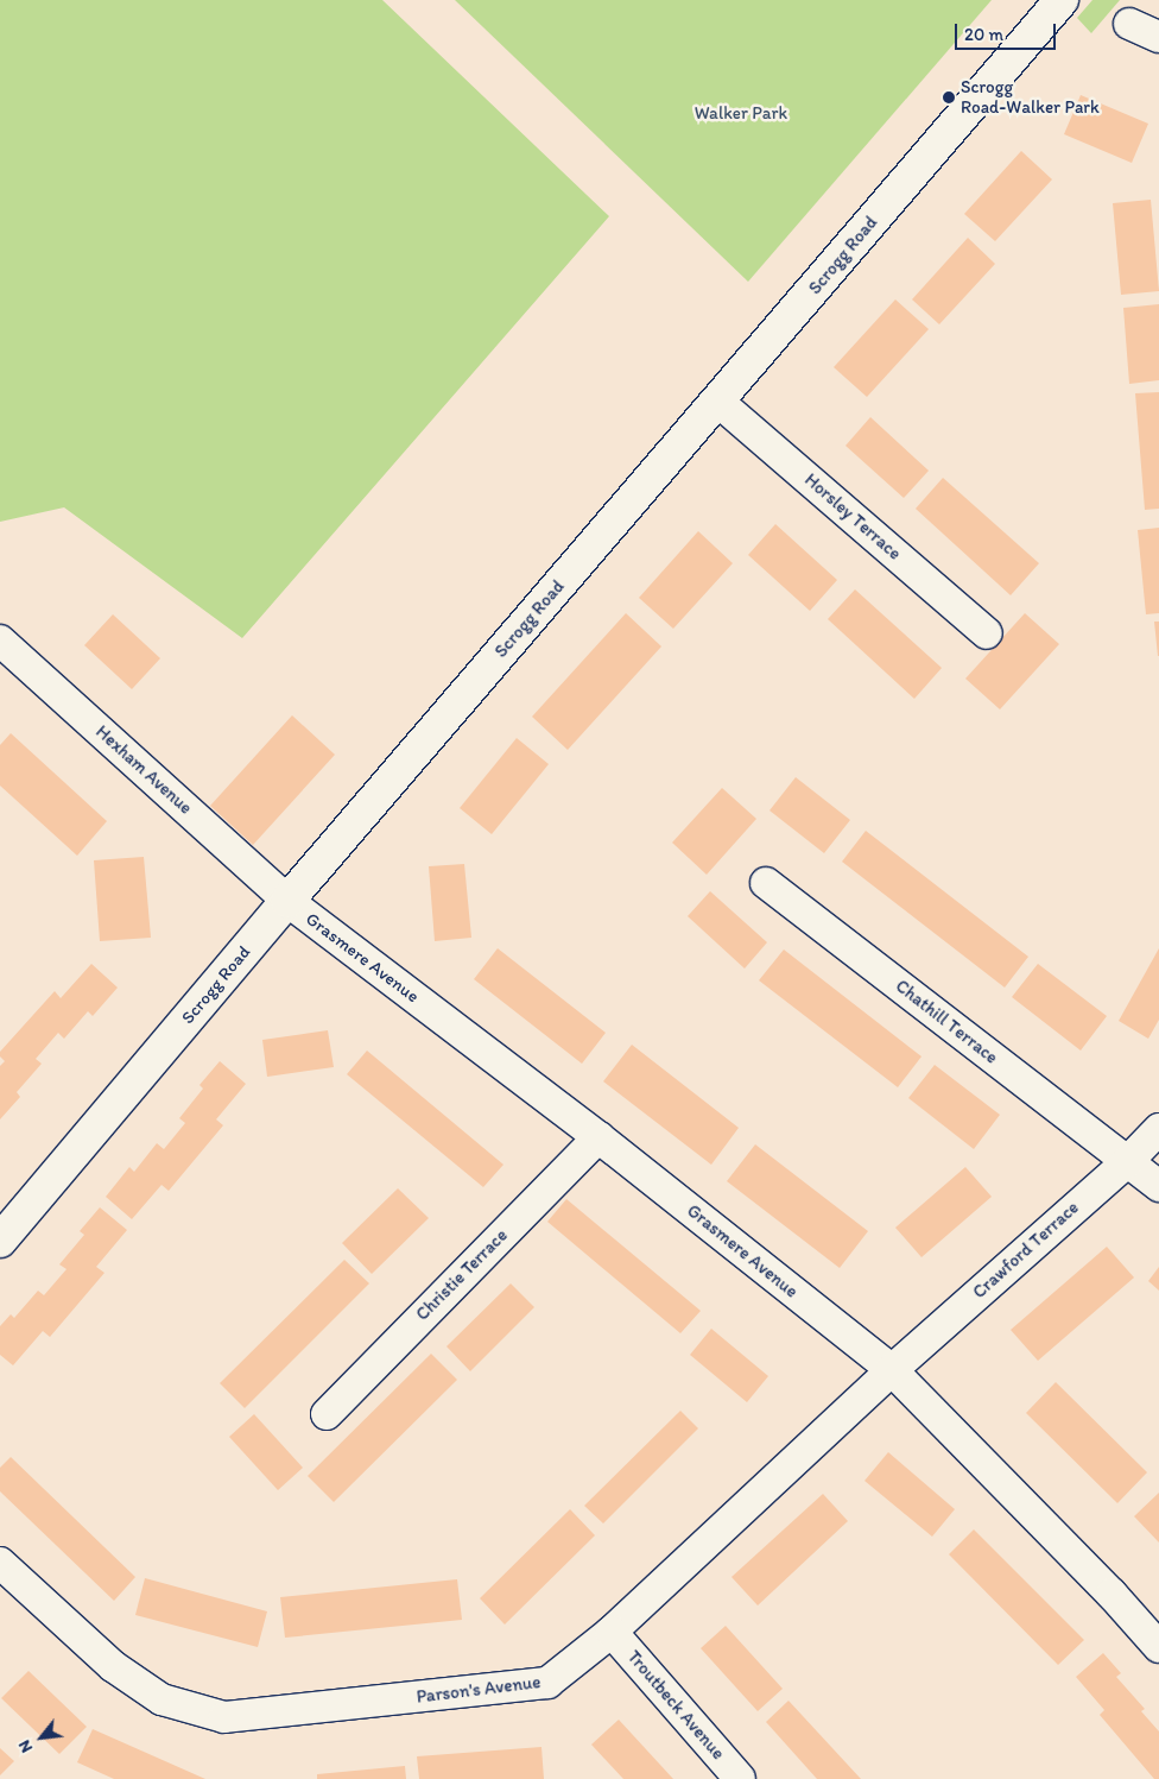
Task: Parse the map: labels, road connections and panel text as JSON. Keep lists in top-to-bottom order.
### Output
{
  "streets": {
    "street": [
      "Scrogg Road",
      "Horsley Terrace",
      "Hexham Avenue",
      "Grasmere Avenue",
      "Chathill Terrace",
      "Crawford Terrace",
      "Christie Terrace",
      "Parson's Avenue",
      "Troutbeck Avenue"
    ]
  },
  "crossings": [
    ["Scrogg Road", "Horsley Terrace"],
    ["Scrogg Road", "Hexham Avenue"],
    ["Scrogg Road", "Grasmere Avenue"],
    ["Hexham Avenue", "Grasmere Avenue"],
    ["Grasmere Avenue", "Crawford Terrace"],
    ["Grasmere Avenue", "Christie Terrace"],
    ["Grasmere Avenue", "Parson's Avenue"],
    ["Chathill Terrace", "Crawford Terrace"],
    ["Crawford Terrace", "Parson's Avenue"],
    ["Parson's Avenue", "Troutbeck Avenue"]
  ],
  "parks": ["Walker Park"],
  "places": ["Scrogg Road-Walker Park"],
  "scale_bar": "20 m",
  "north": "bottom left"
}
